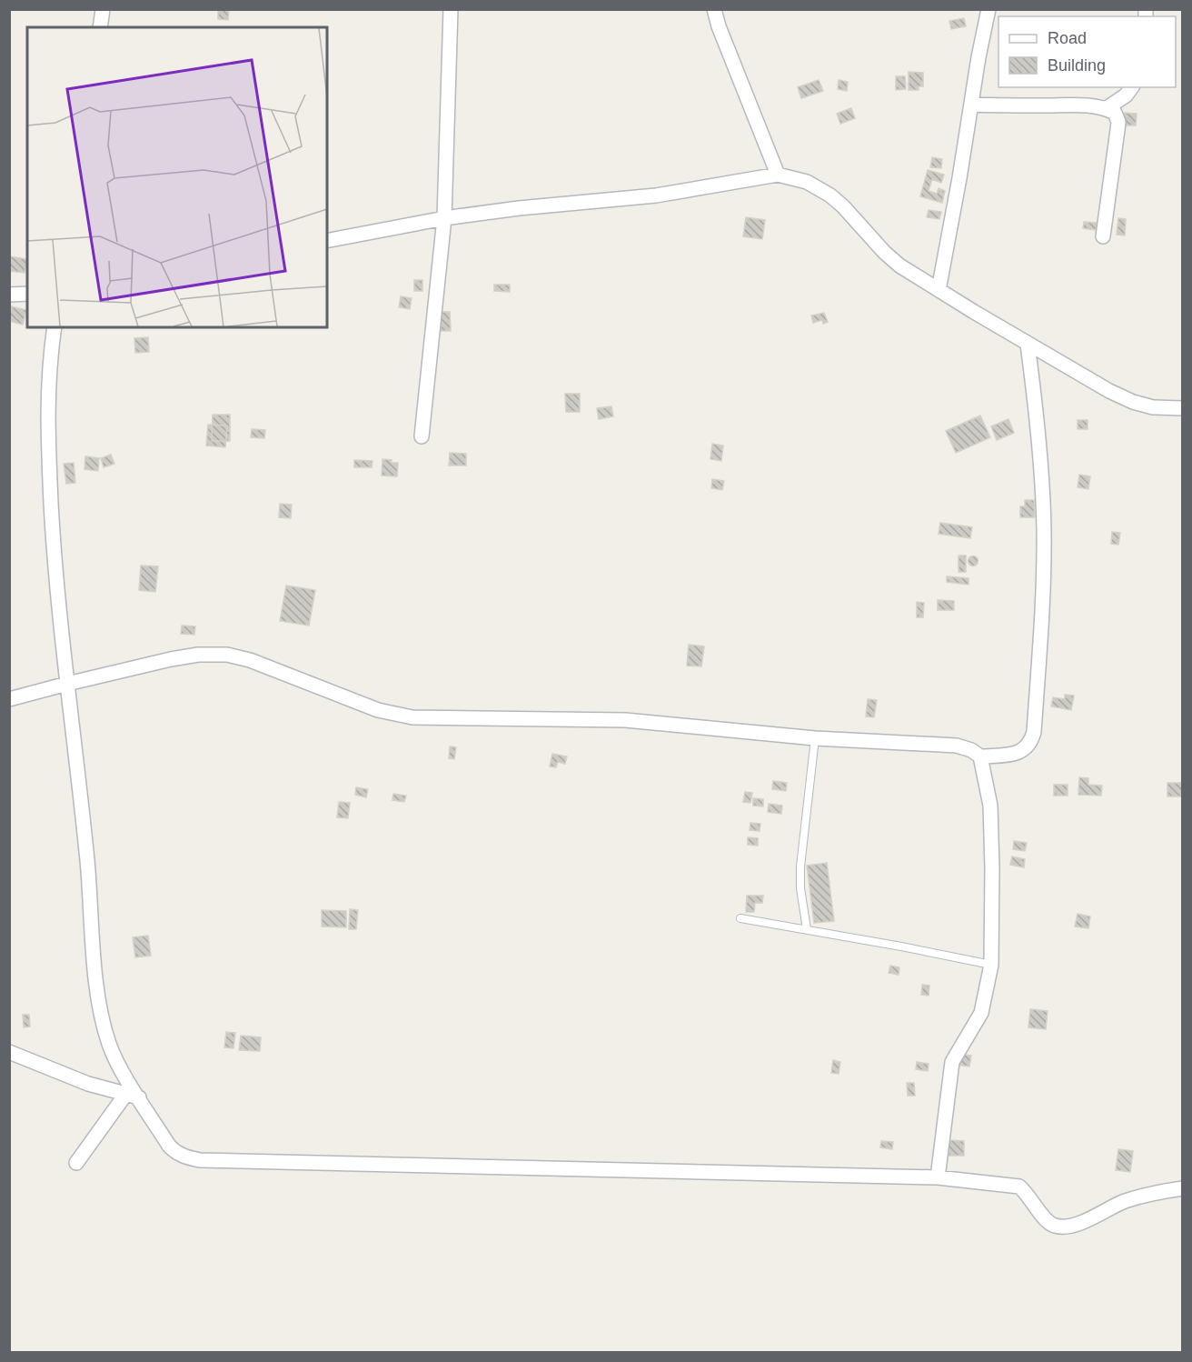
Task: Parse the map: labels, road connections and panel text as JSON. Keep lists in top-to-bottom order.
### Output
{
  "legend": ["Road", "Building"]
}
